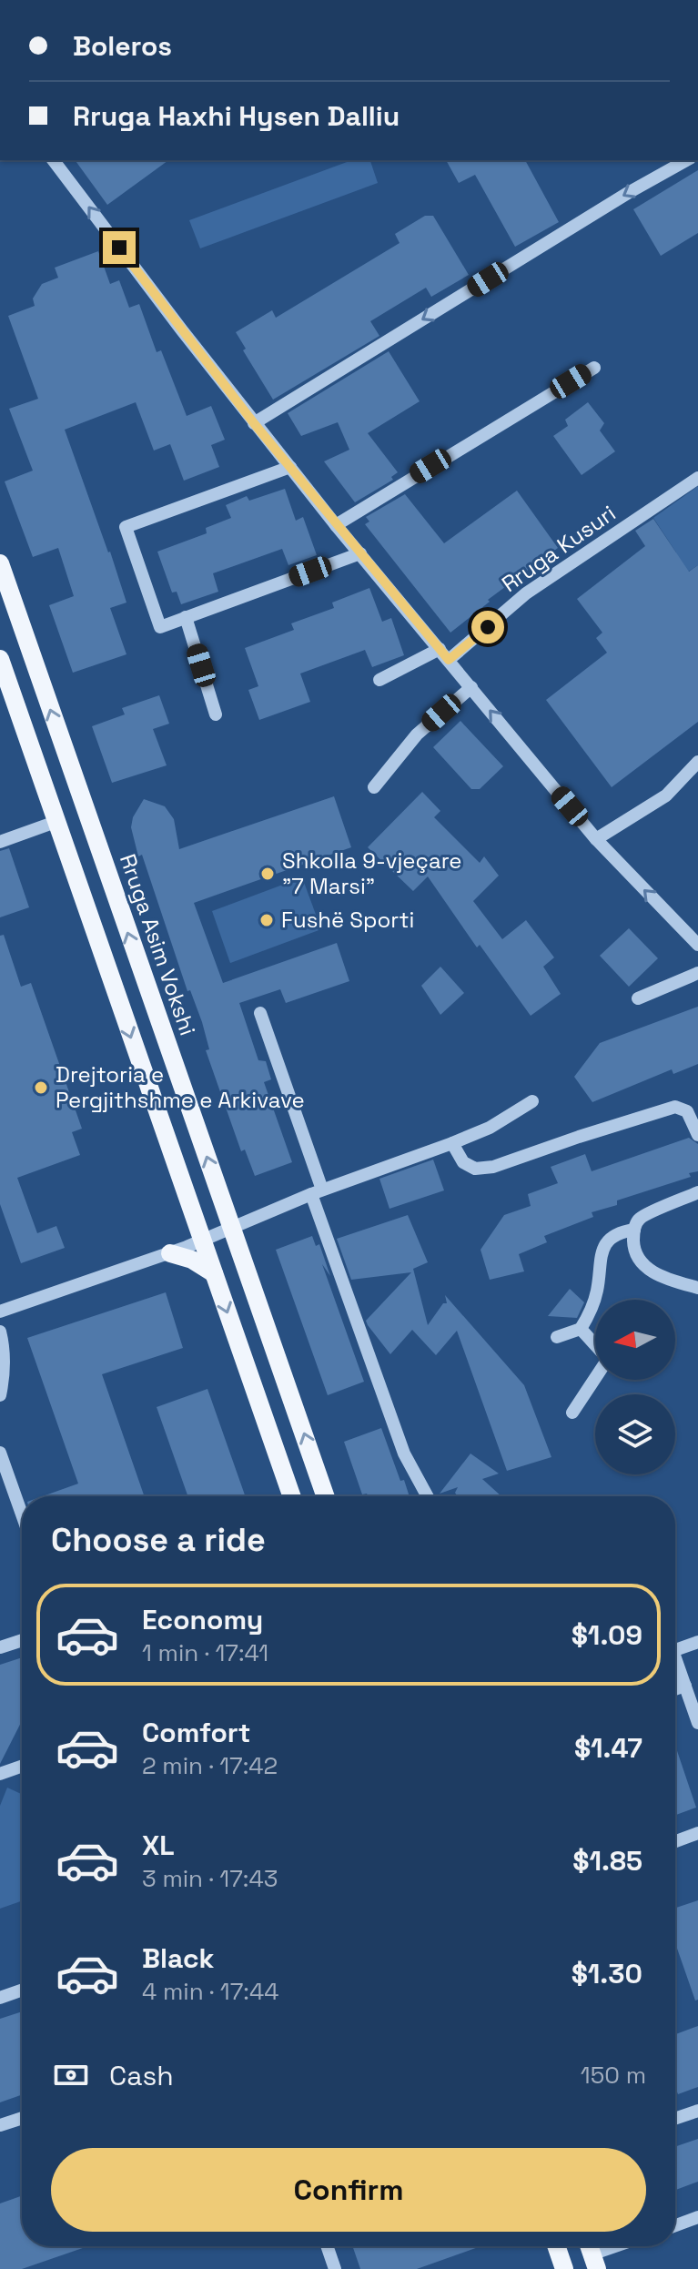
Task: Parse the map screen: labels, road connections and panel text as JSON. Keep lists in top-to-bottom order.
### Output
{
  "streets": {
    "main road": ["Rruga Asim Vokshi"],
    "street": ["Rruga Kusuri"]
  },
  "places": ["Shkolla 9-vjeçare \"7 Marsi\"", "Fushë Sporti", "Drejtoria e Pergjithshme e Arkivave"],
  "north": "left",
  "page": {
    "banner": ["Boleros", "Rruga Haxhi Hysen Dalliu"],
    "heading": "Choose a ride",
    "list": [
      {
        "name": "Economy",
        "note": "1 min · 17:41",
        "value": "$1.09"
      },
      {
        "name": "Comfort",
        "note": "2 min · 17:42",
        "value": "$1.47"
      },
      {
        "name": "XL",
        "note": "3 min · 17:43",
        "value": "$1.85"
      },
      {
        "name": "Black",
        "note": "4 min · 17:44",
        "value": "$1.30"
      }
    ],
    "pay": ["Cash", "150 m"],
    "buttons": "Confirm"
  }
}
